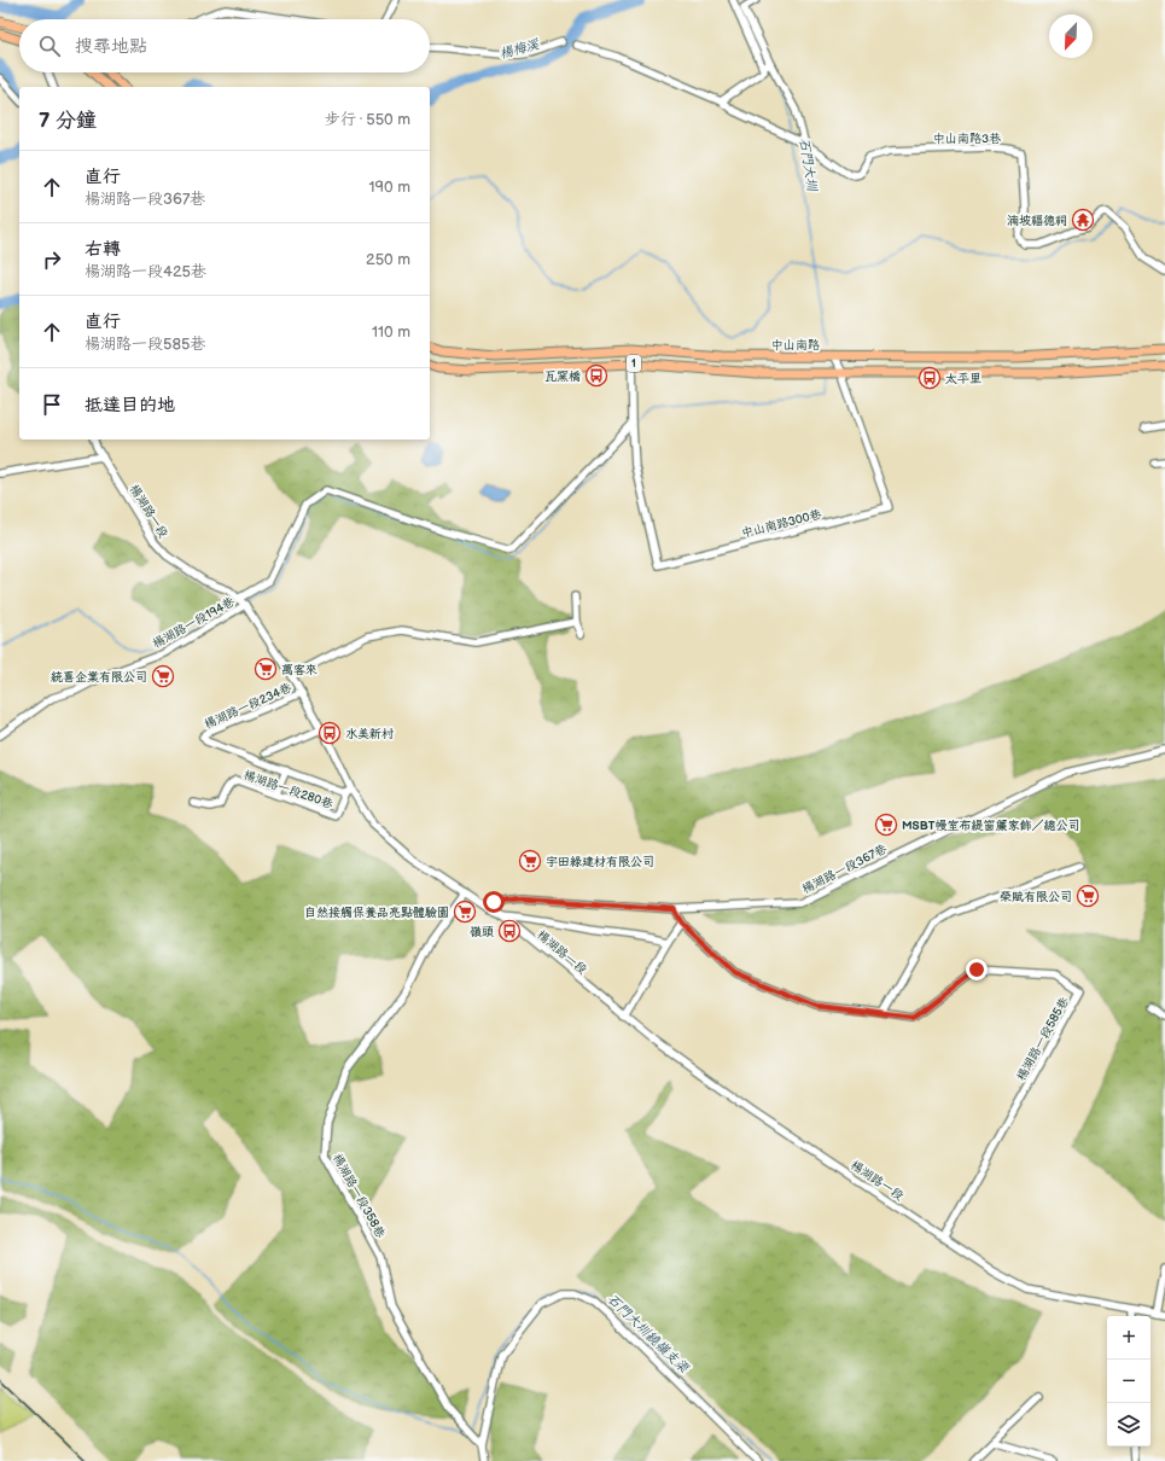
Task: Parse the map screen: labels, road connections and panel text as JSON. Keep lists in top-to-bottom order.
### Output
{
  "streets": {
    "main road": ["中山南路", "1"],
    "street": [
      "中山南路3巷",
      "楊湖路一段",
      "中山南路300巷",
      "楊湖路一段194巷",
      "楊湖路一段234巷",
      "楊湖路一段280巷",
      "楊湖路一段367巷",
      "楊湖路一段585巷",
      "楊湖路一段358巷"
    ]
  },
  "crossings": [
    ["中山南路", "中山南路300巷"],
    ["1", "中山南路300巷"],
    ["楊湖路一段", "楊湖路一段194巷"],
    ["楊湖路一段", "楊湖路一段234巷"],
    ["楊湖路一段", "楊湖路一段280巷"],
    ["楊湖路一段", "楊湖路一段367巷"],
    ["楊湖路一段", "楊湖路一段585巷"],
    ["楊湖路一段", "楊湖路一段358巷"],
    ["中山南路300巷", "楊湖路一段194巷"],
    ["楊湖路一段234巷", "楊湖路一段280巷"]
  ],
  "water": ["楊梅溪", "石門大圳", "石門大圳繞嶺支渠"],
  "places": {
    "temple": ["湳坡福德祠"],
    "bus stop": [
      "瓦窯橋",
      "太平里",
      "水美新村",
      "嶺頭"
    ],
    "supermarket": [
      "萬客來",
      "統喜企業有限公司",
      "MSBT幔室布緹窗簾家飾／總公司",
      "宇田綠建材有限公司",
      "榮賦有限公司",
      "自然接觸保養品亮點體驗園"
    ]
  },
  "north": "bottom left",
  "page": {
    "search": "搜尋地點",
    "heading": ["7 分鐘", "步行 · 550 m"],
    "list": [
      ["直行", "楊湖路一段367巷", "190 m"],
      ["右轉", "楊湖路一段425巷", "250 m"],
      ["直行", "楊湖路一段585巷", "110 m"],
      "抵達目的地"
    ],
    "map_buttons": ["+", "−"]
  }
}
